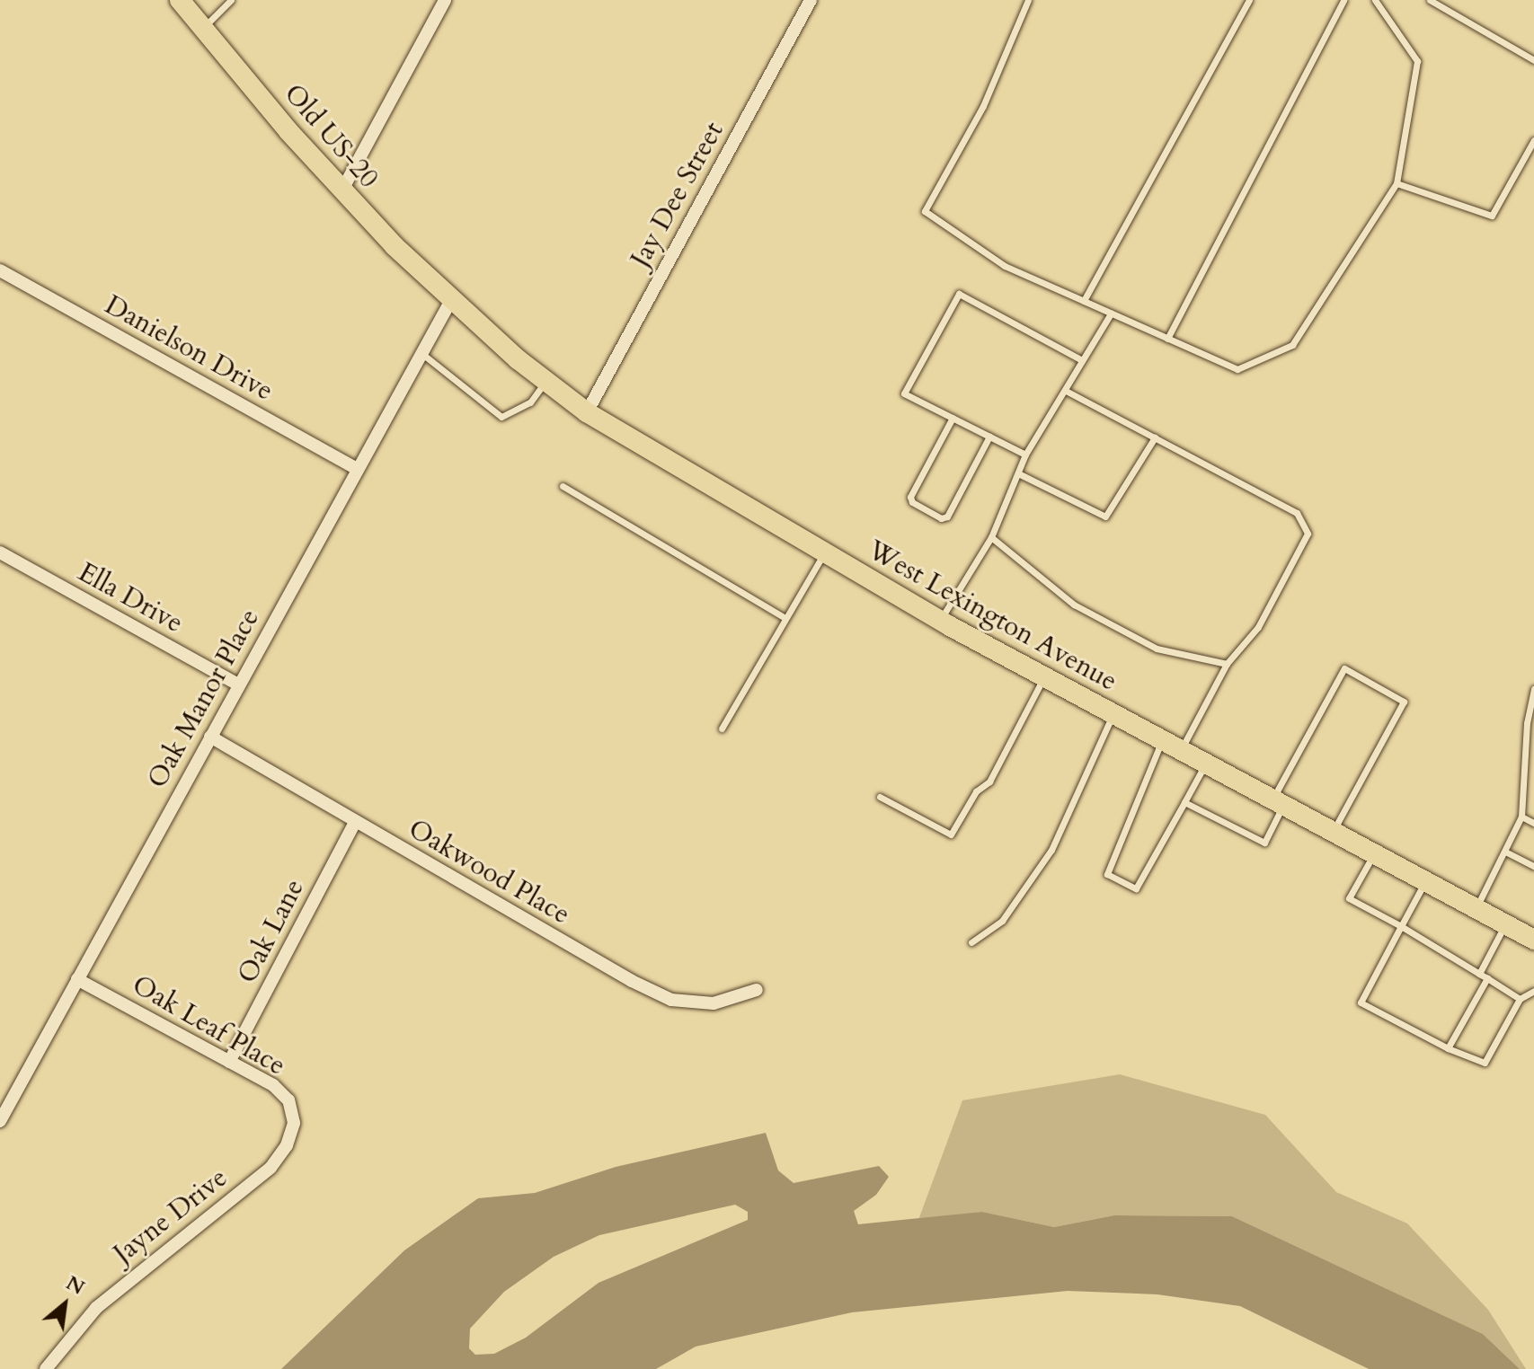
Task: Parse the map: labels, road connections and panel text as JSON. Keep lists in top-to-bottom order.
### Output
{
  "streets": {
    "main road": ["Old US-20", "West Lexington Avenue"],
    "street": [
      "Jay Dee Street",
      "Danielson Drive",
      "Ella Drive",
      "Oak Manor Place",
      "Oakwood Place",
      "Oak Lane",
      "Oak Leaf Place",
      "Jayne Drive"
    ]
  },
  "crossings": [
    ["Old US-20", "West Lexington Avenue"],
    ["Old US-20", "Oak Manor Place"],
    ["Jay Dee Street", "West Lexington Avenue"],
    ["Danielson Drive", "Oak Manor Place"],
    ["Ella Drive", "Oak Manor Place"],
    ["West Lexington Avenue", "Oak Manor Place"],
    ["Oak Manor Place", "Oakwood Place"],
    ["Oak Manor Place", "Oak Leaf Place"],
    ["Oakwood Place", "Oak Lane"],
    ["Oak Lane", "Oak Leaf Place"],
    ["Oak Leaf Place", "Jayne Drive"]
  ],
  "north": "top right"
}
